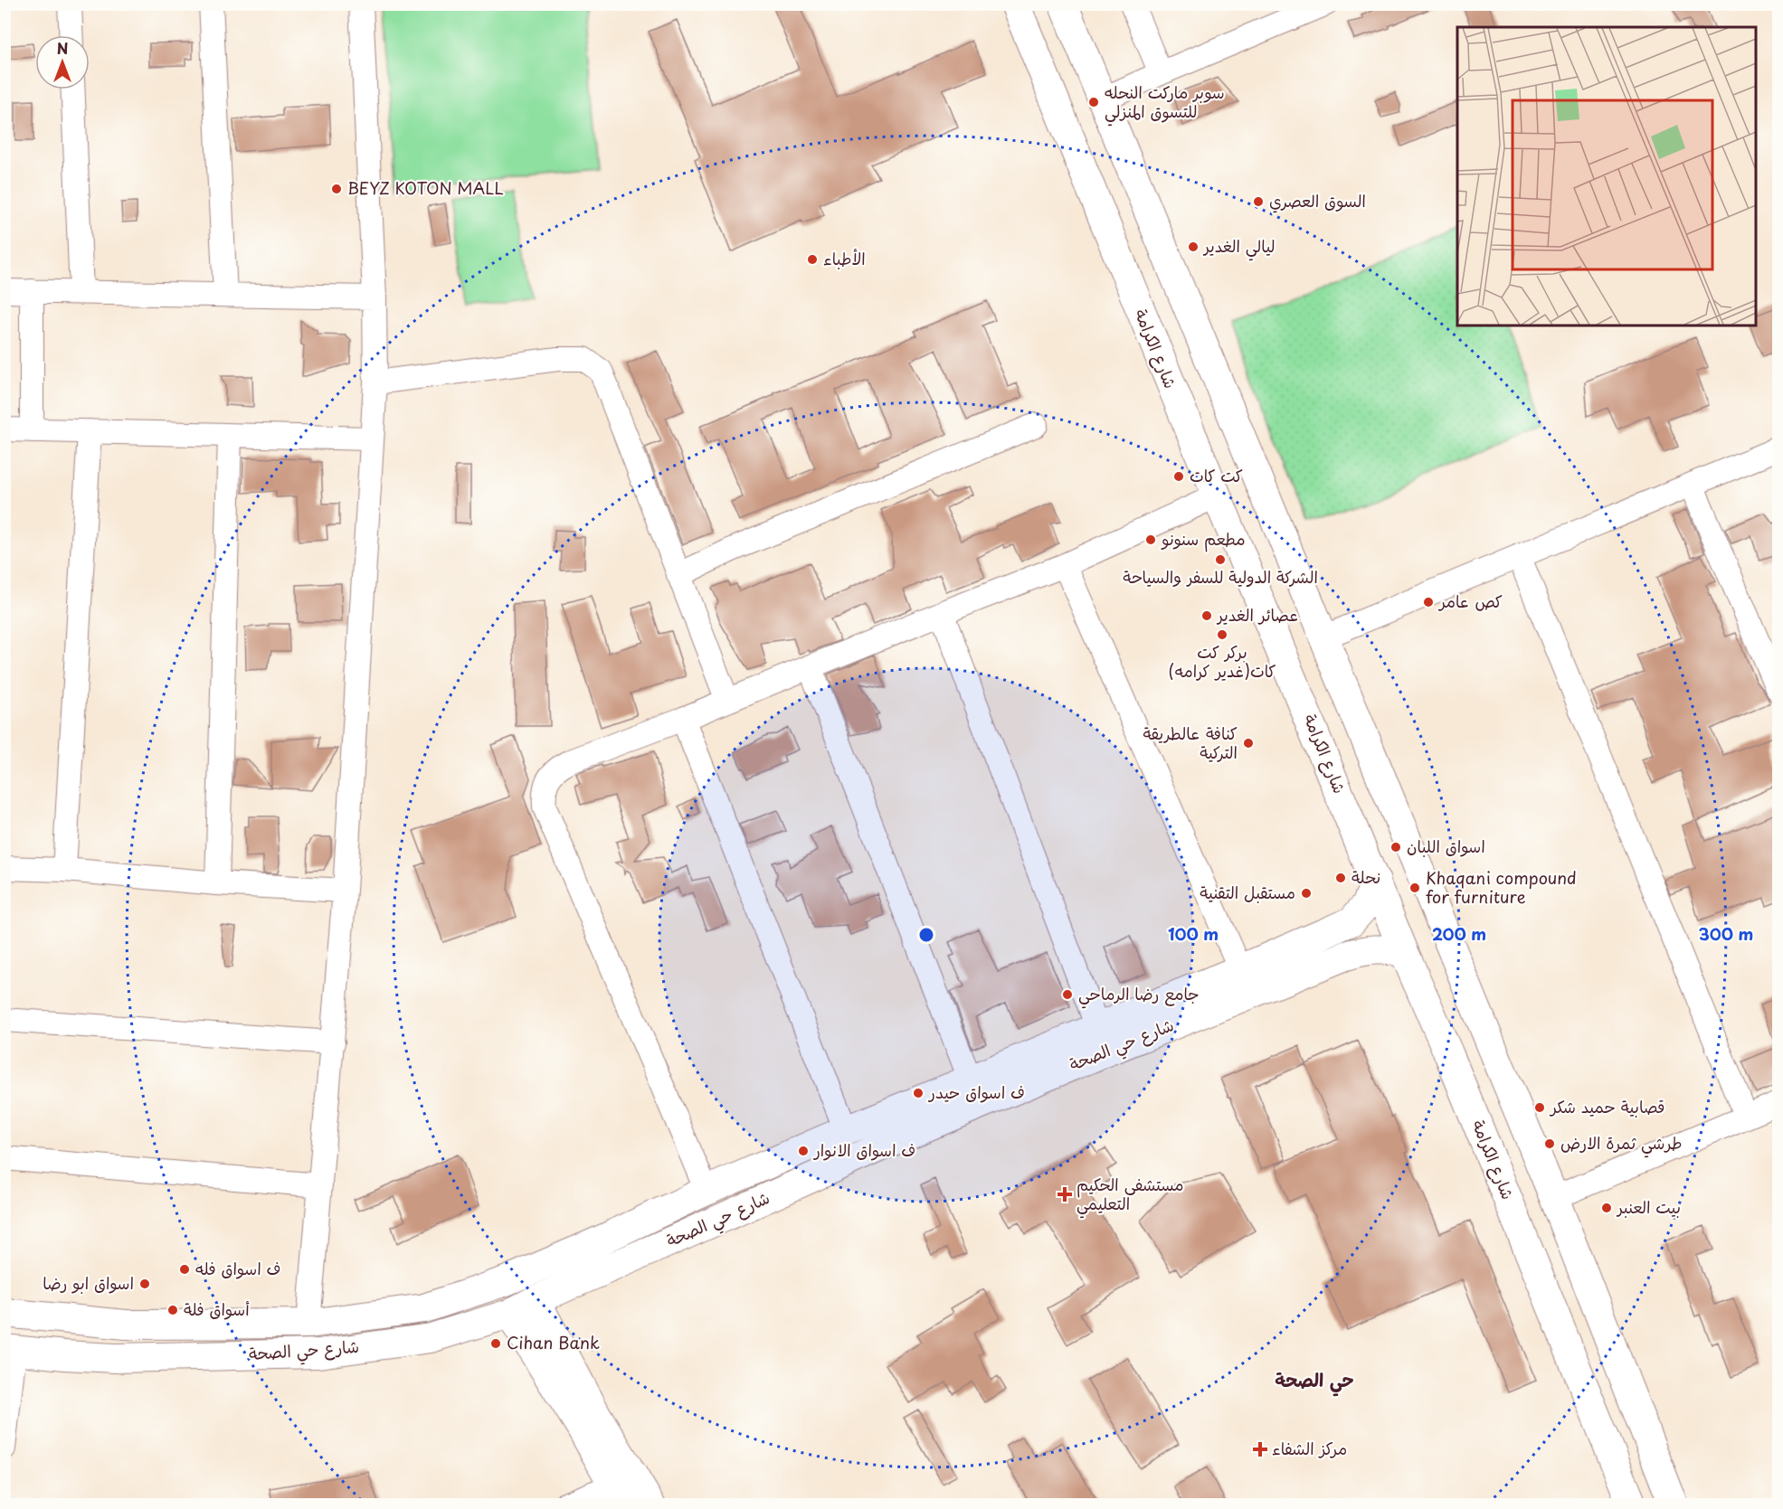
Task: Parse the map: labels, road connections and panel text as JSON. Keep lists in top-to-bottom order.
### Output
{
  "streets": {
    "main road": ["شارع الكرامة", "شارع حي الصحة"]
  },
  "crossings": [
    ["شارع الكرامة", "شارع حي الصحة"]
  ],
  "districts": ["حي الصحة"],
  "places": {
    "other": [
      "سوبر ماركت النحله للتسوق المنزلي",
      "BEYZ KOTON MALL",
      "السوق العصري",
      "ليالي الغدير",
      "الأطباء",
      "كت كات",
      "مطعم سنونو",
      "الشركة الدولية للسفر والسياحة",
      "كص عامر",
      "عصائر الغدير",
      "بركر كت كات(غدير كرامه)",
      "كنافة عالطريقة التركية",
      "اسواق اللبان",
      "نحلة",
      "Khaqani compound for furniture",
      "مستقبل التقنية",
      "جامع رضا الرماحي",
      "ف اسواق حيدر",
      "قصابية حميد شكر",
      "طرشي ثمرة الارض",
      "ف اسواق الانوار",
      "بيت العنبر",
      "ف اسواق فله",
      "اسواق ابو رضا",
      "أسواق فلة",
      "Cihan Bank"
    ],
    "health": ["مستشفى الحكيم التعليمي", "مركز الشفاء"]
  },
  "north": "top",
  "rings": ["100 m", "200 m", "300 m"]
}
